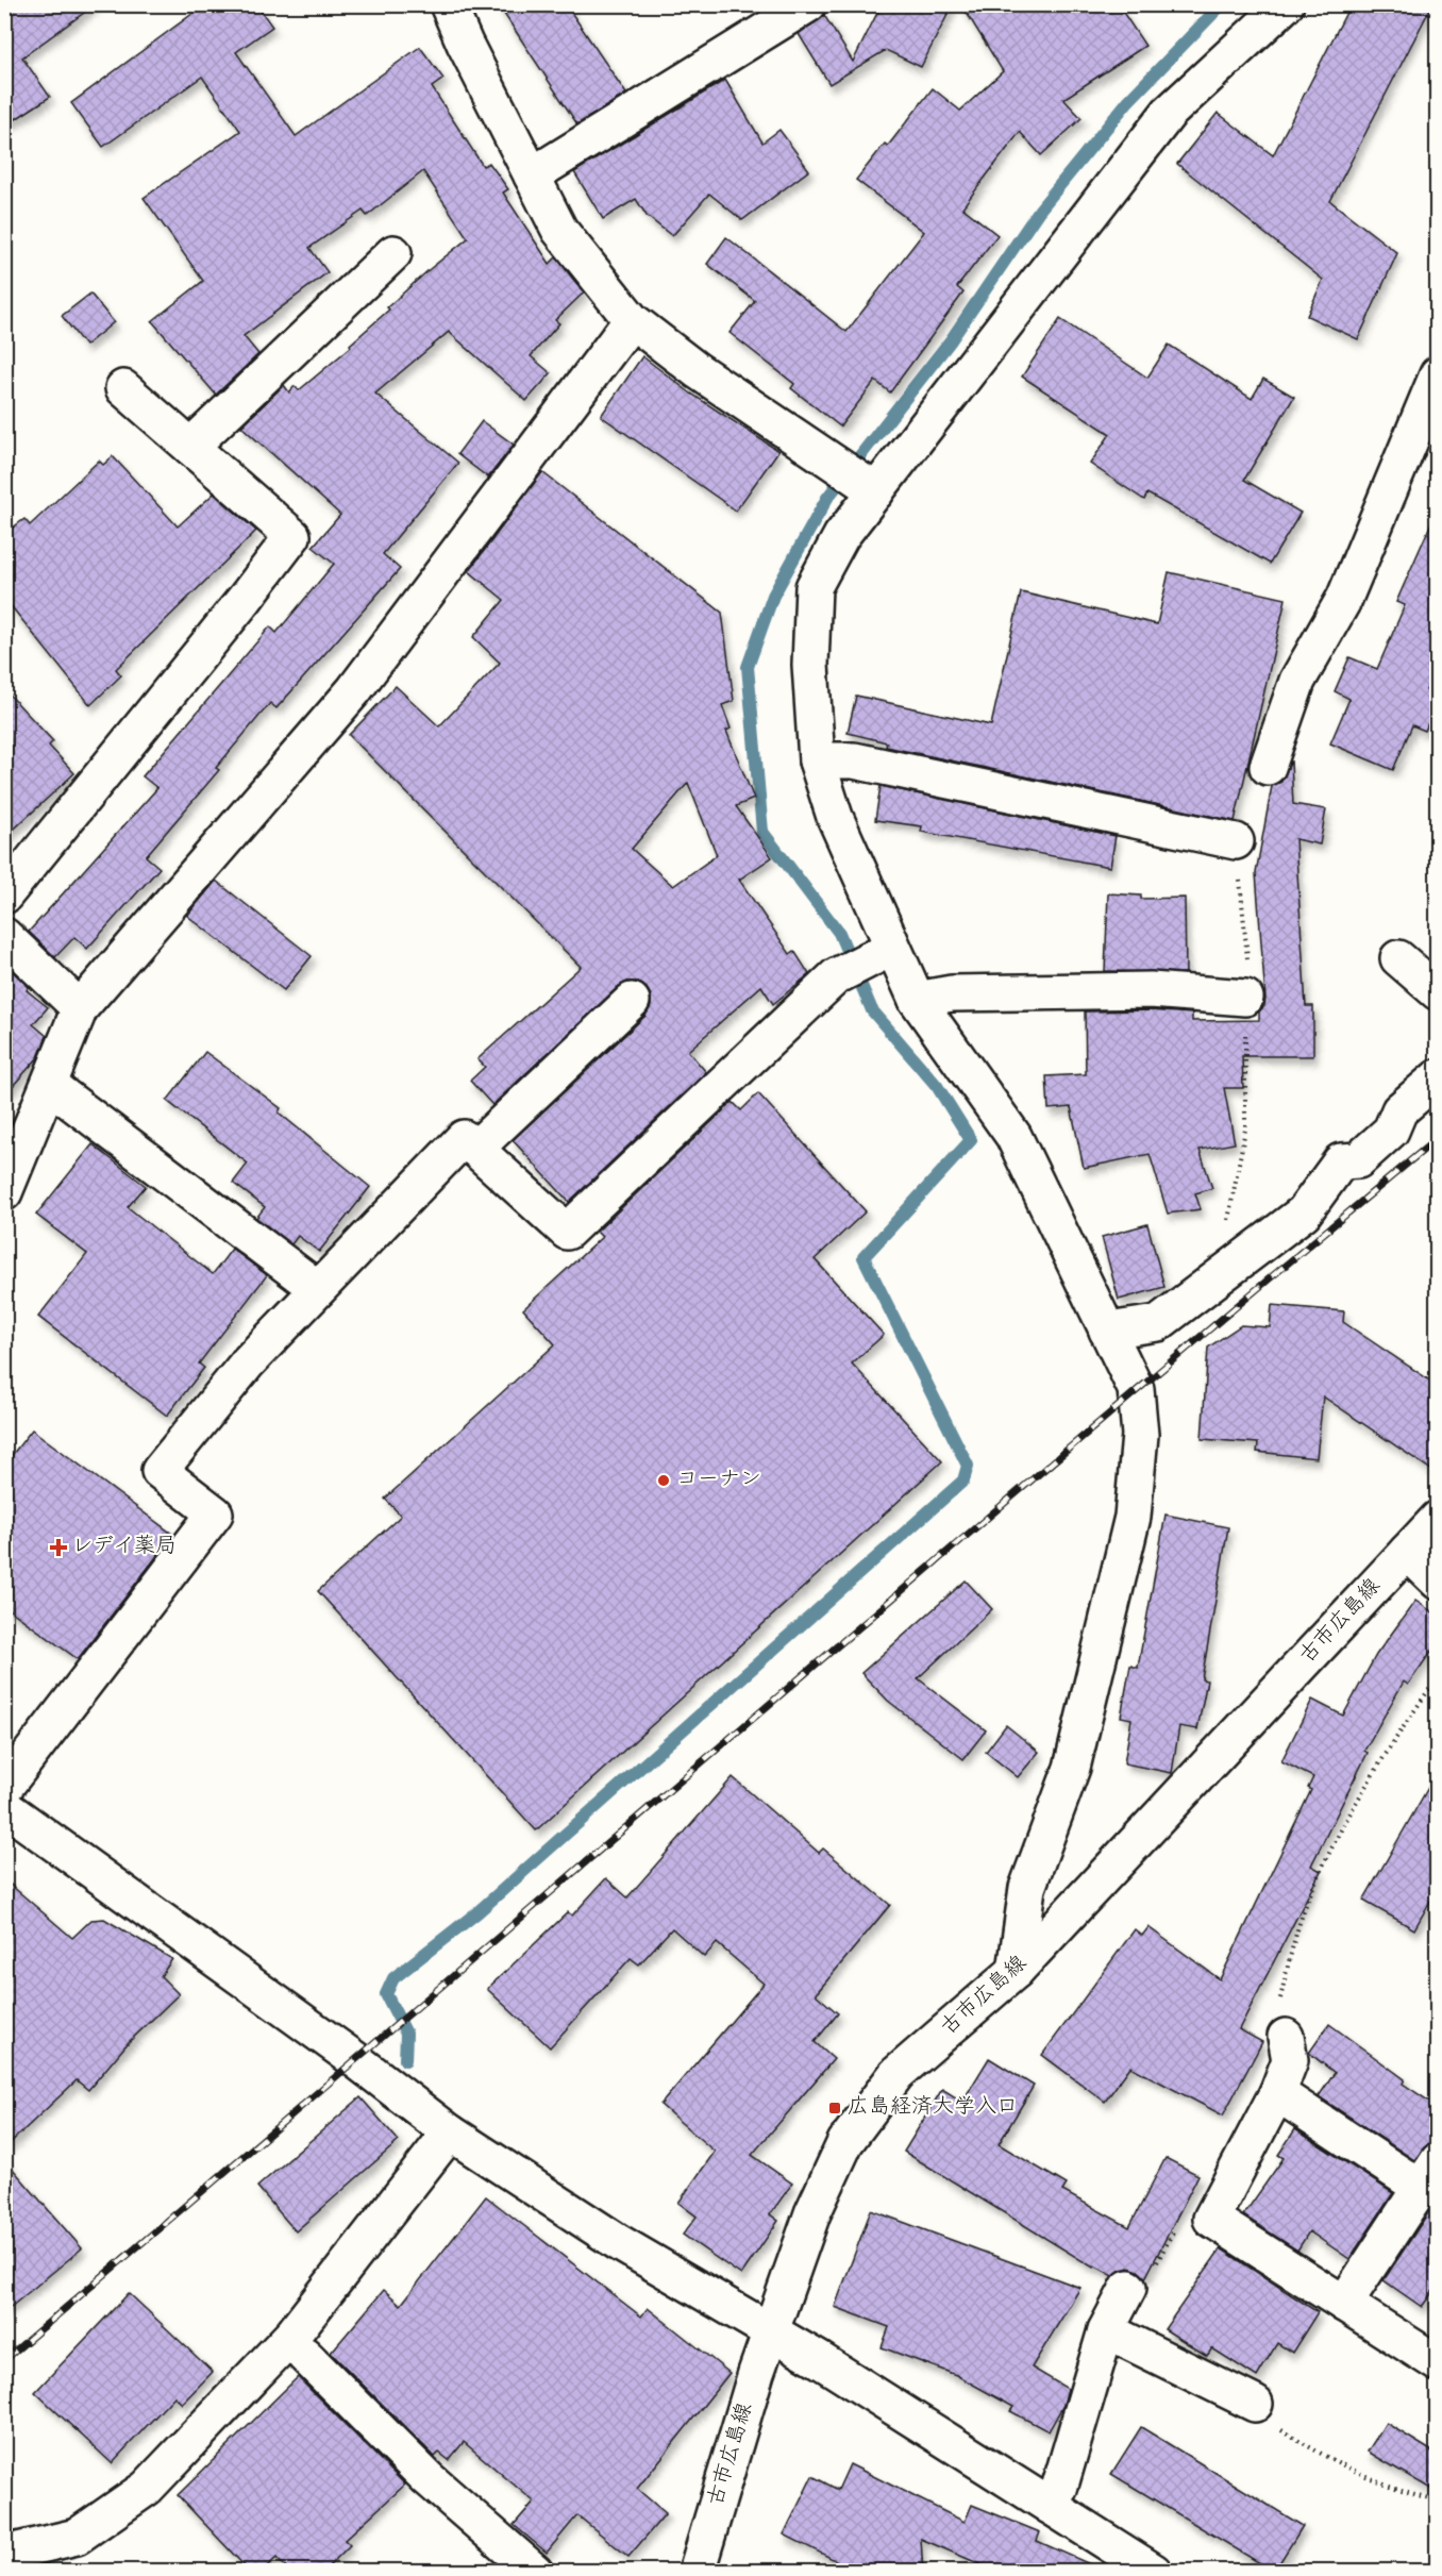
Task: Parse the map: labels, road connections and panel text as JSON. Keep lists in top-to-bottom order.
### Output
{
  "streets": {
    "street": ["古市広島線"]
  },
  "places": {
    "other": ["コーナン"],
    "health": ["レデイ薬局"],
    "transit": ["広島経済大学入口"]
  }
}
